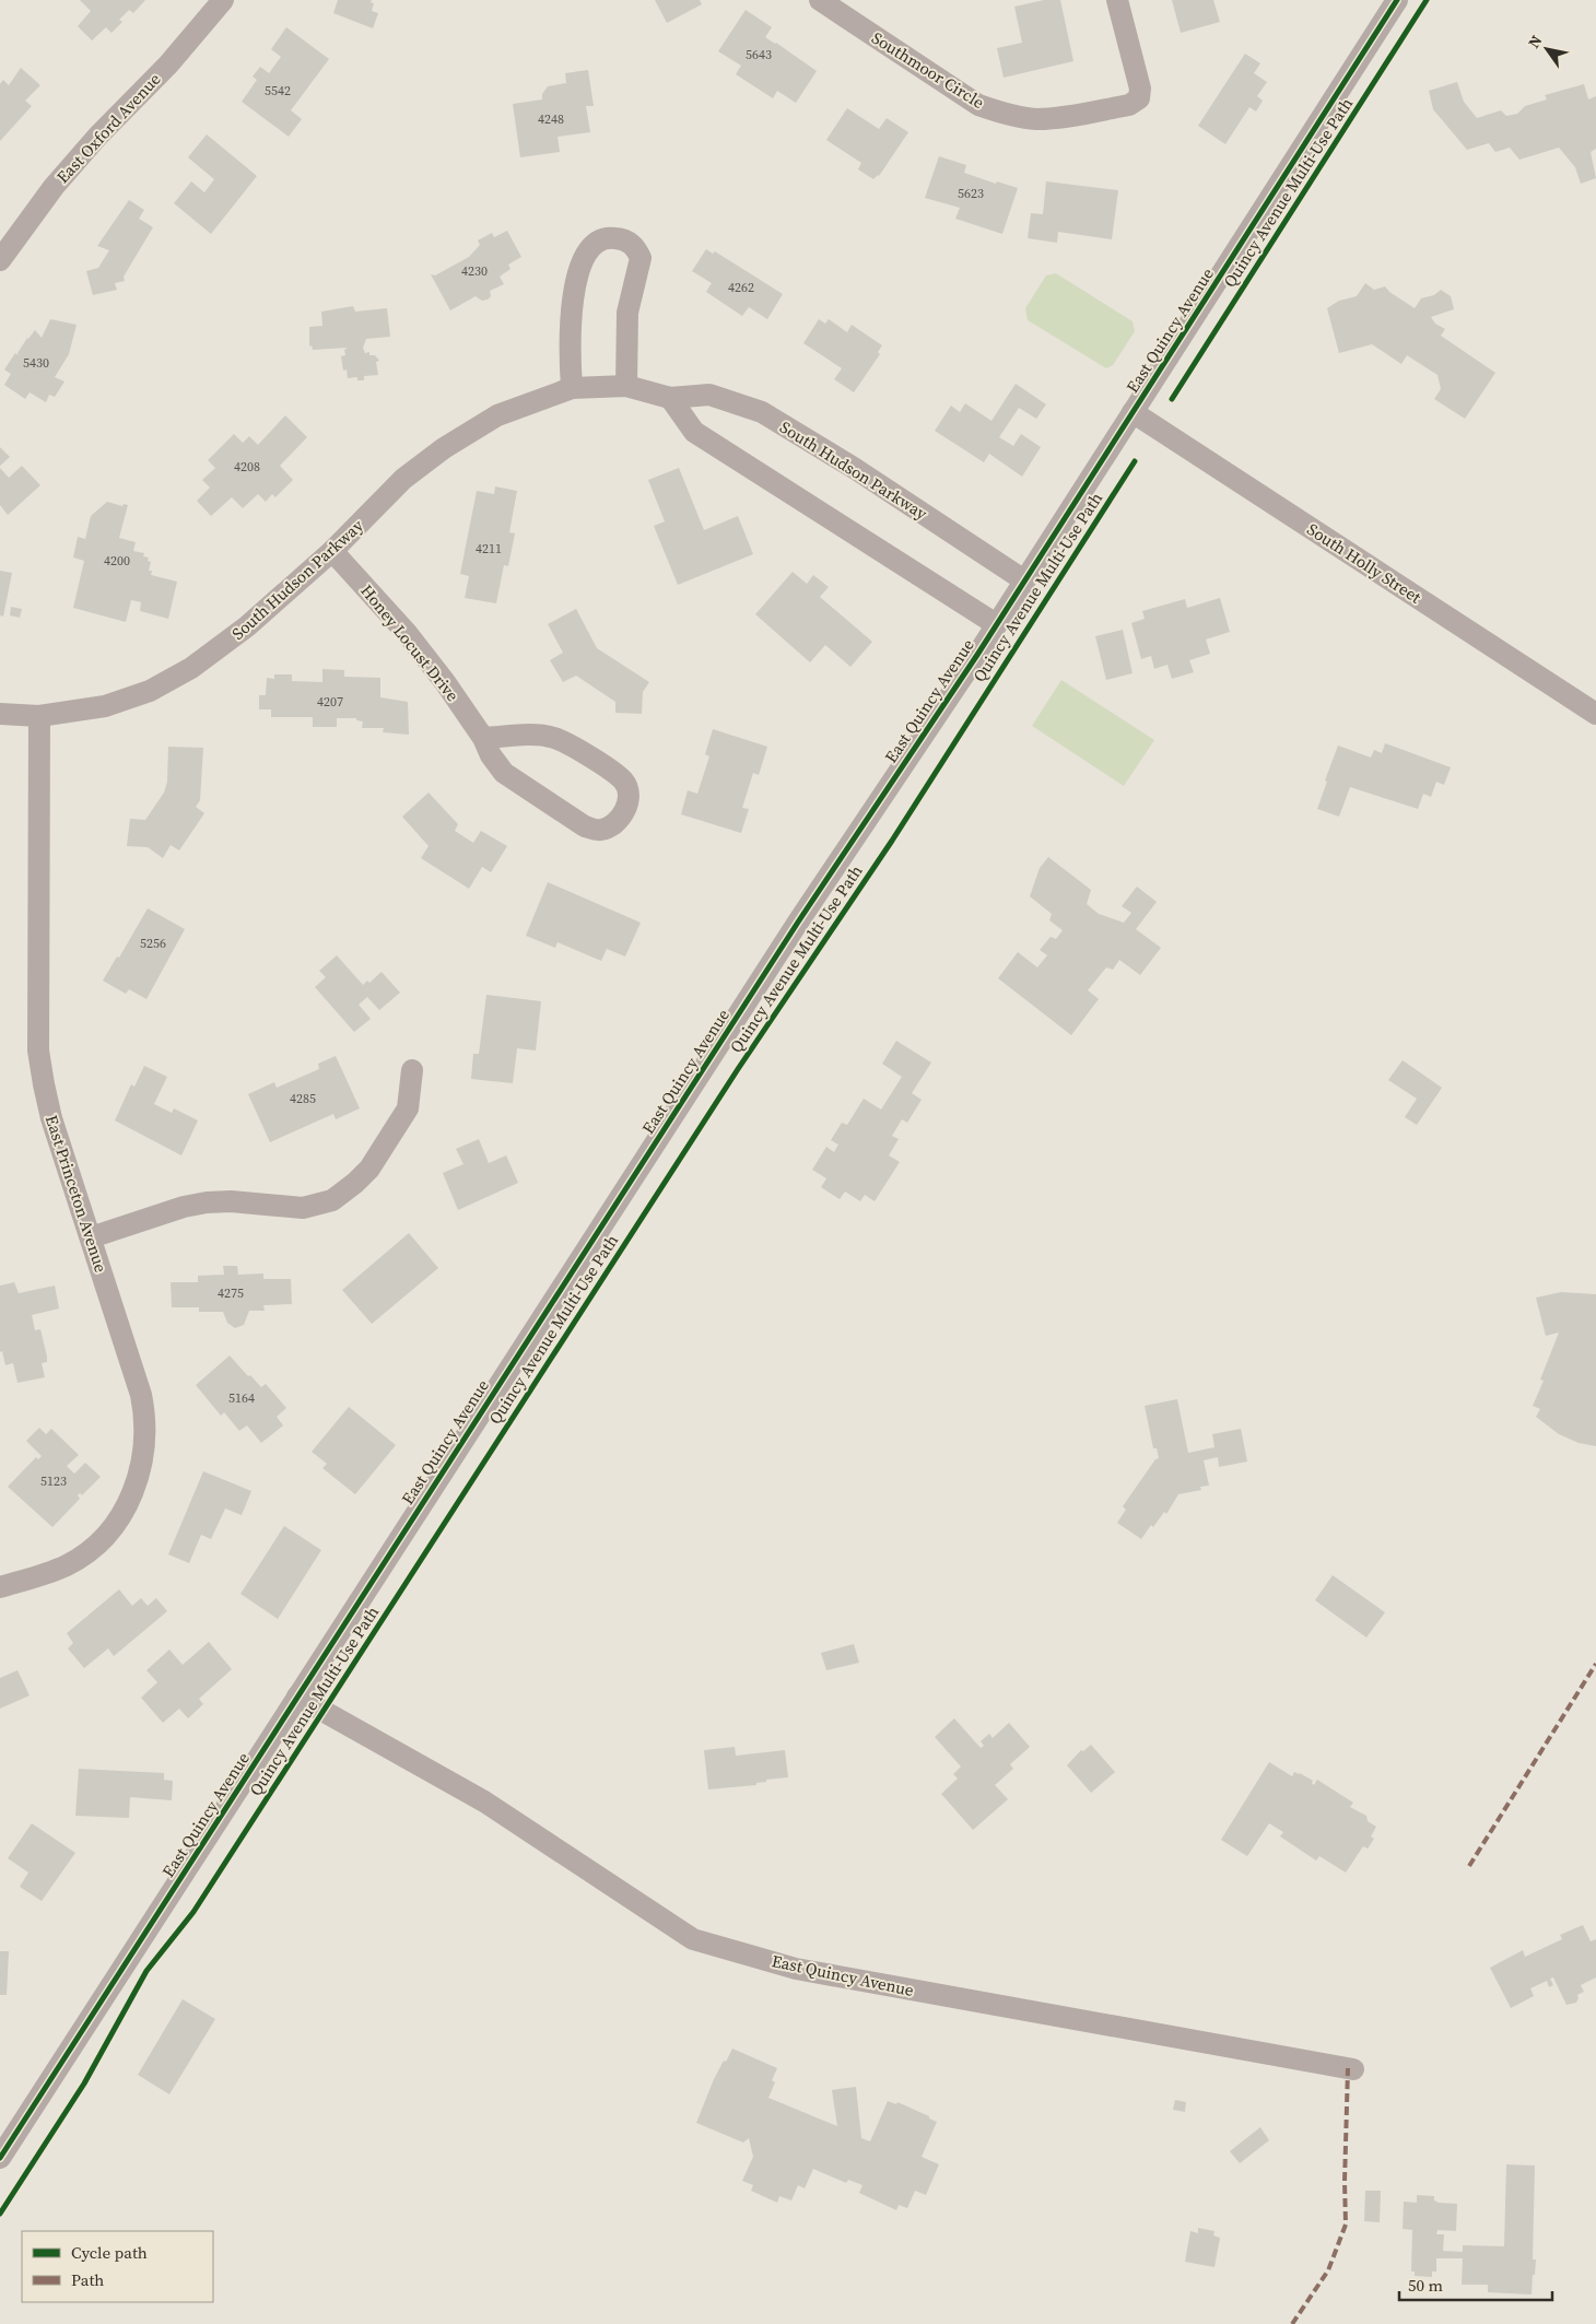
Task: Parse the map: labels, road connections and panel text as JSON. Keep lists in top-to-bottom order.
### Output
{
  "streets": {
    "street": [
      "Southmoor Circle",
      "East Oxford Avenue",
      "East Quincy Avenue",
      "South Hudson Parkway",
      "South Holly Street",
      "Honey Locust Drive",
      "East Princeton Avenue"
    ],
    "cycle path": ["Quincy Avenue Multi-Use Path"]
  },
  "crossings": [
    ["East Quincy Avenue", "South Hudson Parkway"],
    ["East Quincy Avenue", "South Holly Street"],
    ["South Hudson Parkway", "Honey Locust Drive"],
    ["South Hudson Parkway", "East Princeton Avenue"]
  ],
  "house_numbers": [
    "5643",
    "5542",
    "4248",
    "5623",
    "4230",
    "4262",
    "5430",
    "4208",
    "4211",
    "4200",
    "4207",
    "5256",
    "4285",
    "4275",
    "5164",
    "5123"
  ],
  "legend": ["Cycle path", "Path"],
  "scale_bar": "50 m",
  "north": "top left"
}
